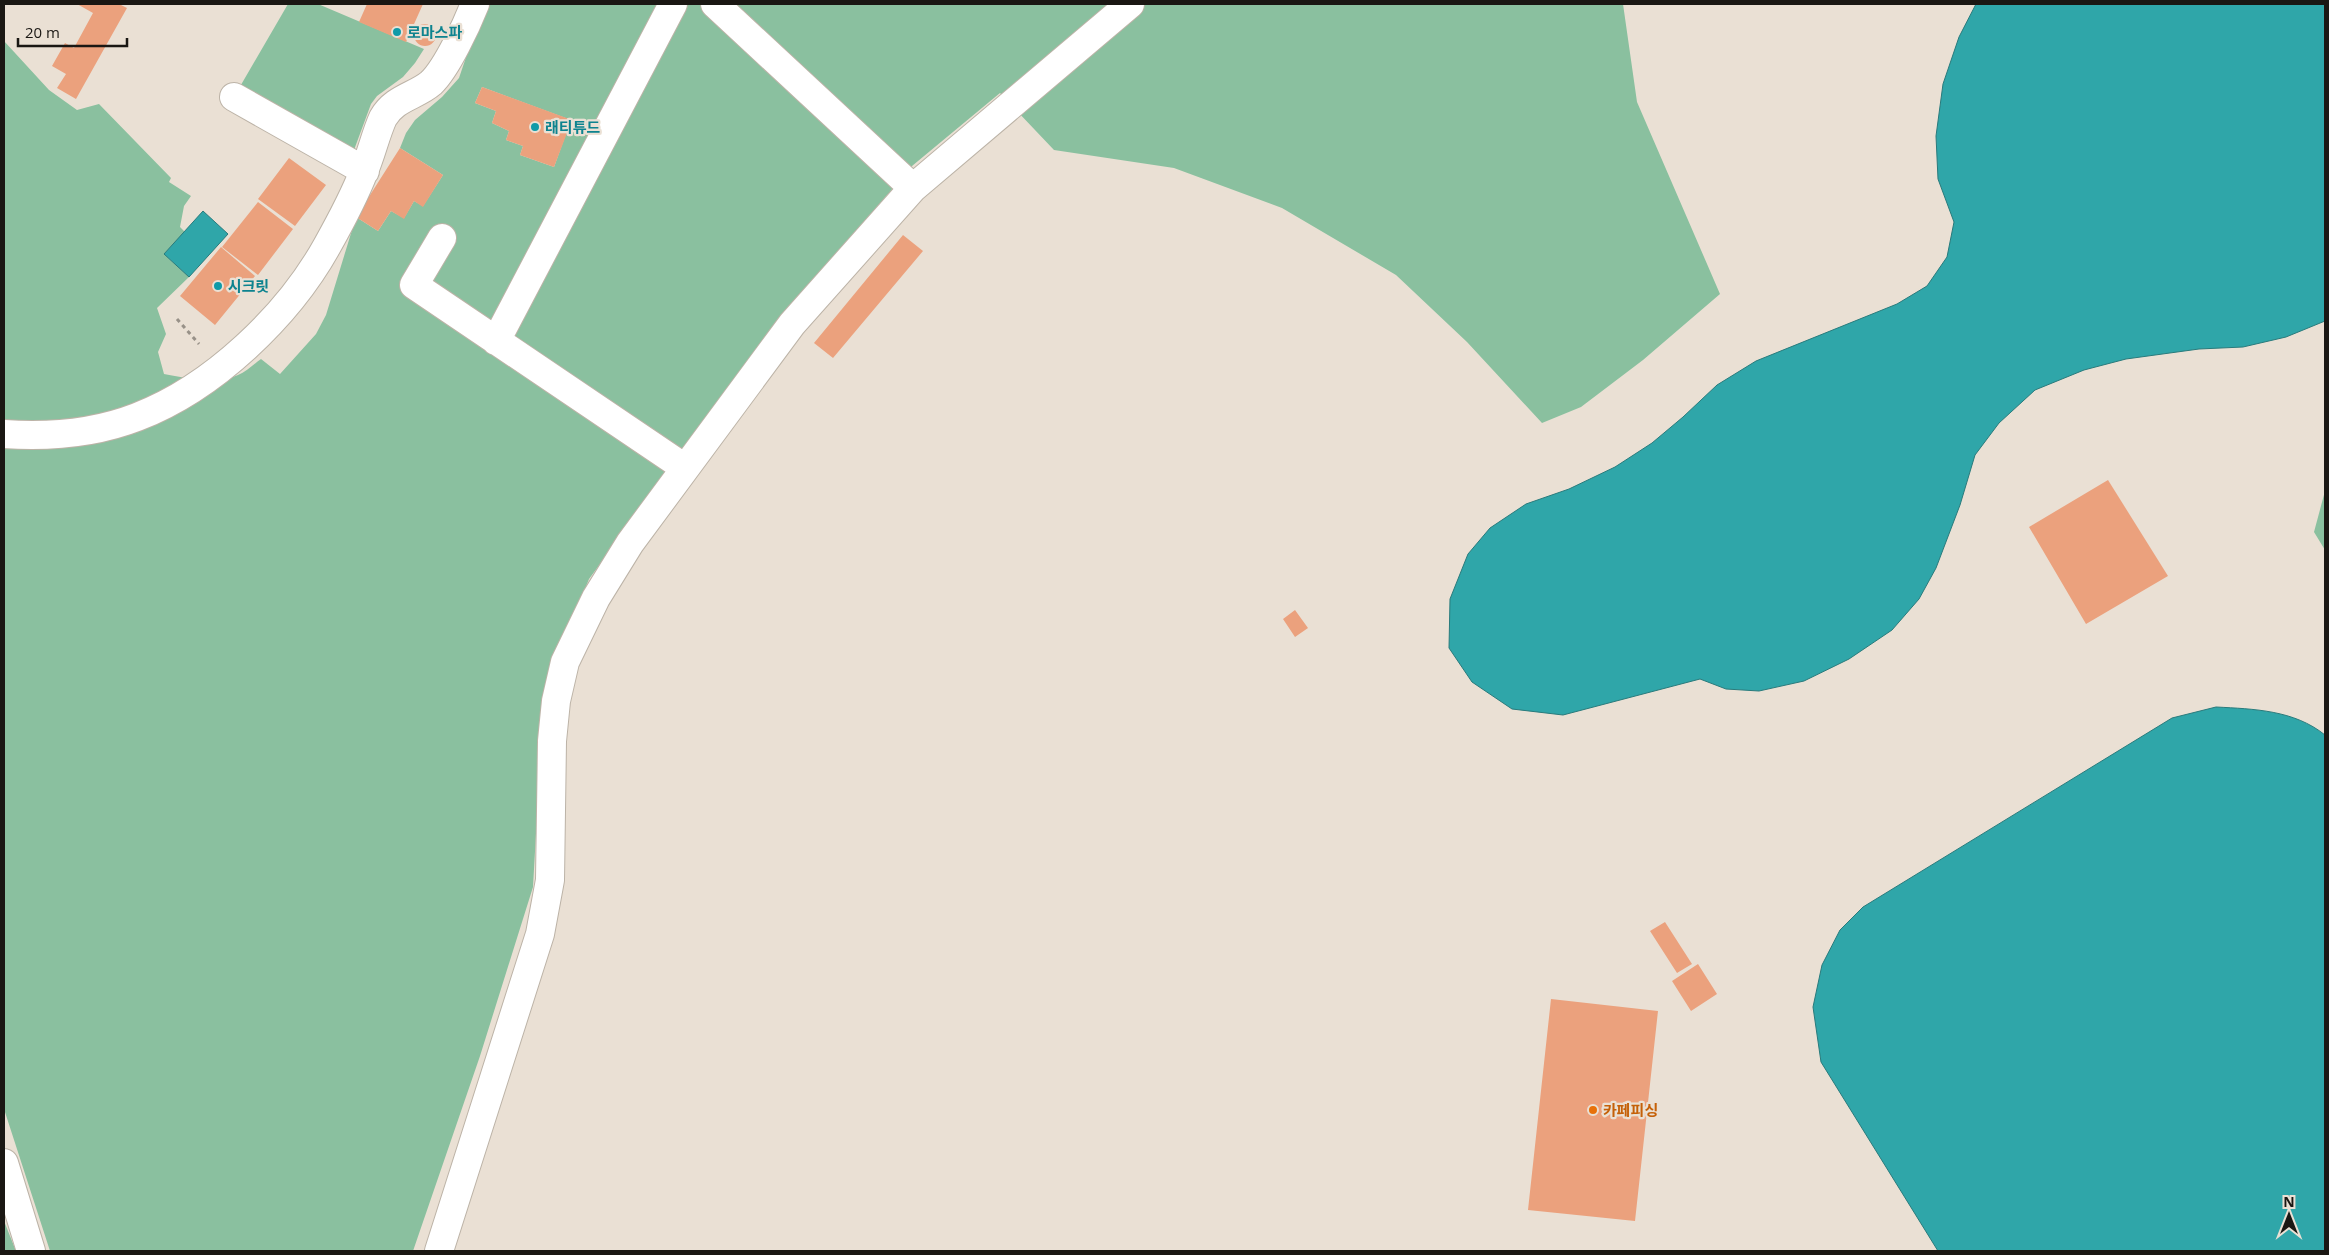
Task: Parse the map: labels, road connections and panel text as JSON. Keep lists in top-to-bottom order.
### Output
{
  "places": [
    "로마스파",
    "래티튜드",
    "시크릿",
    "카페피싱"
  ],
  "scale_bar": "20 m",
  "north": "top"
}
